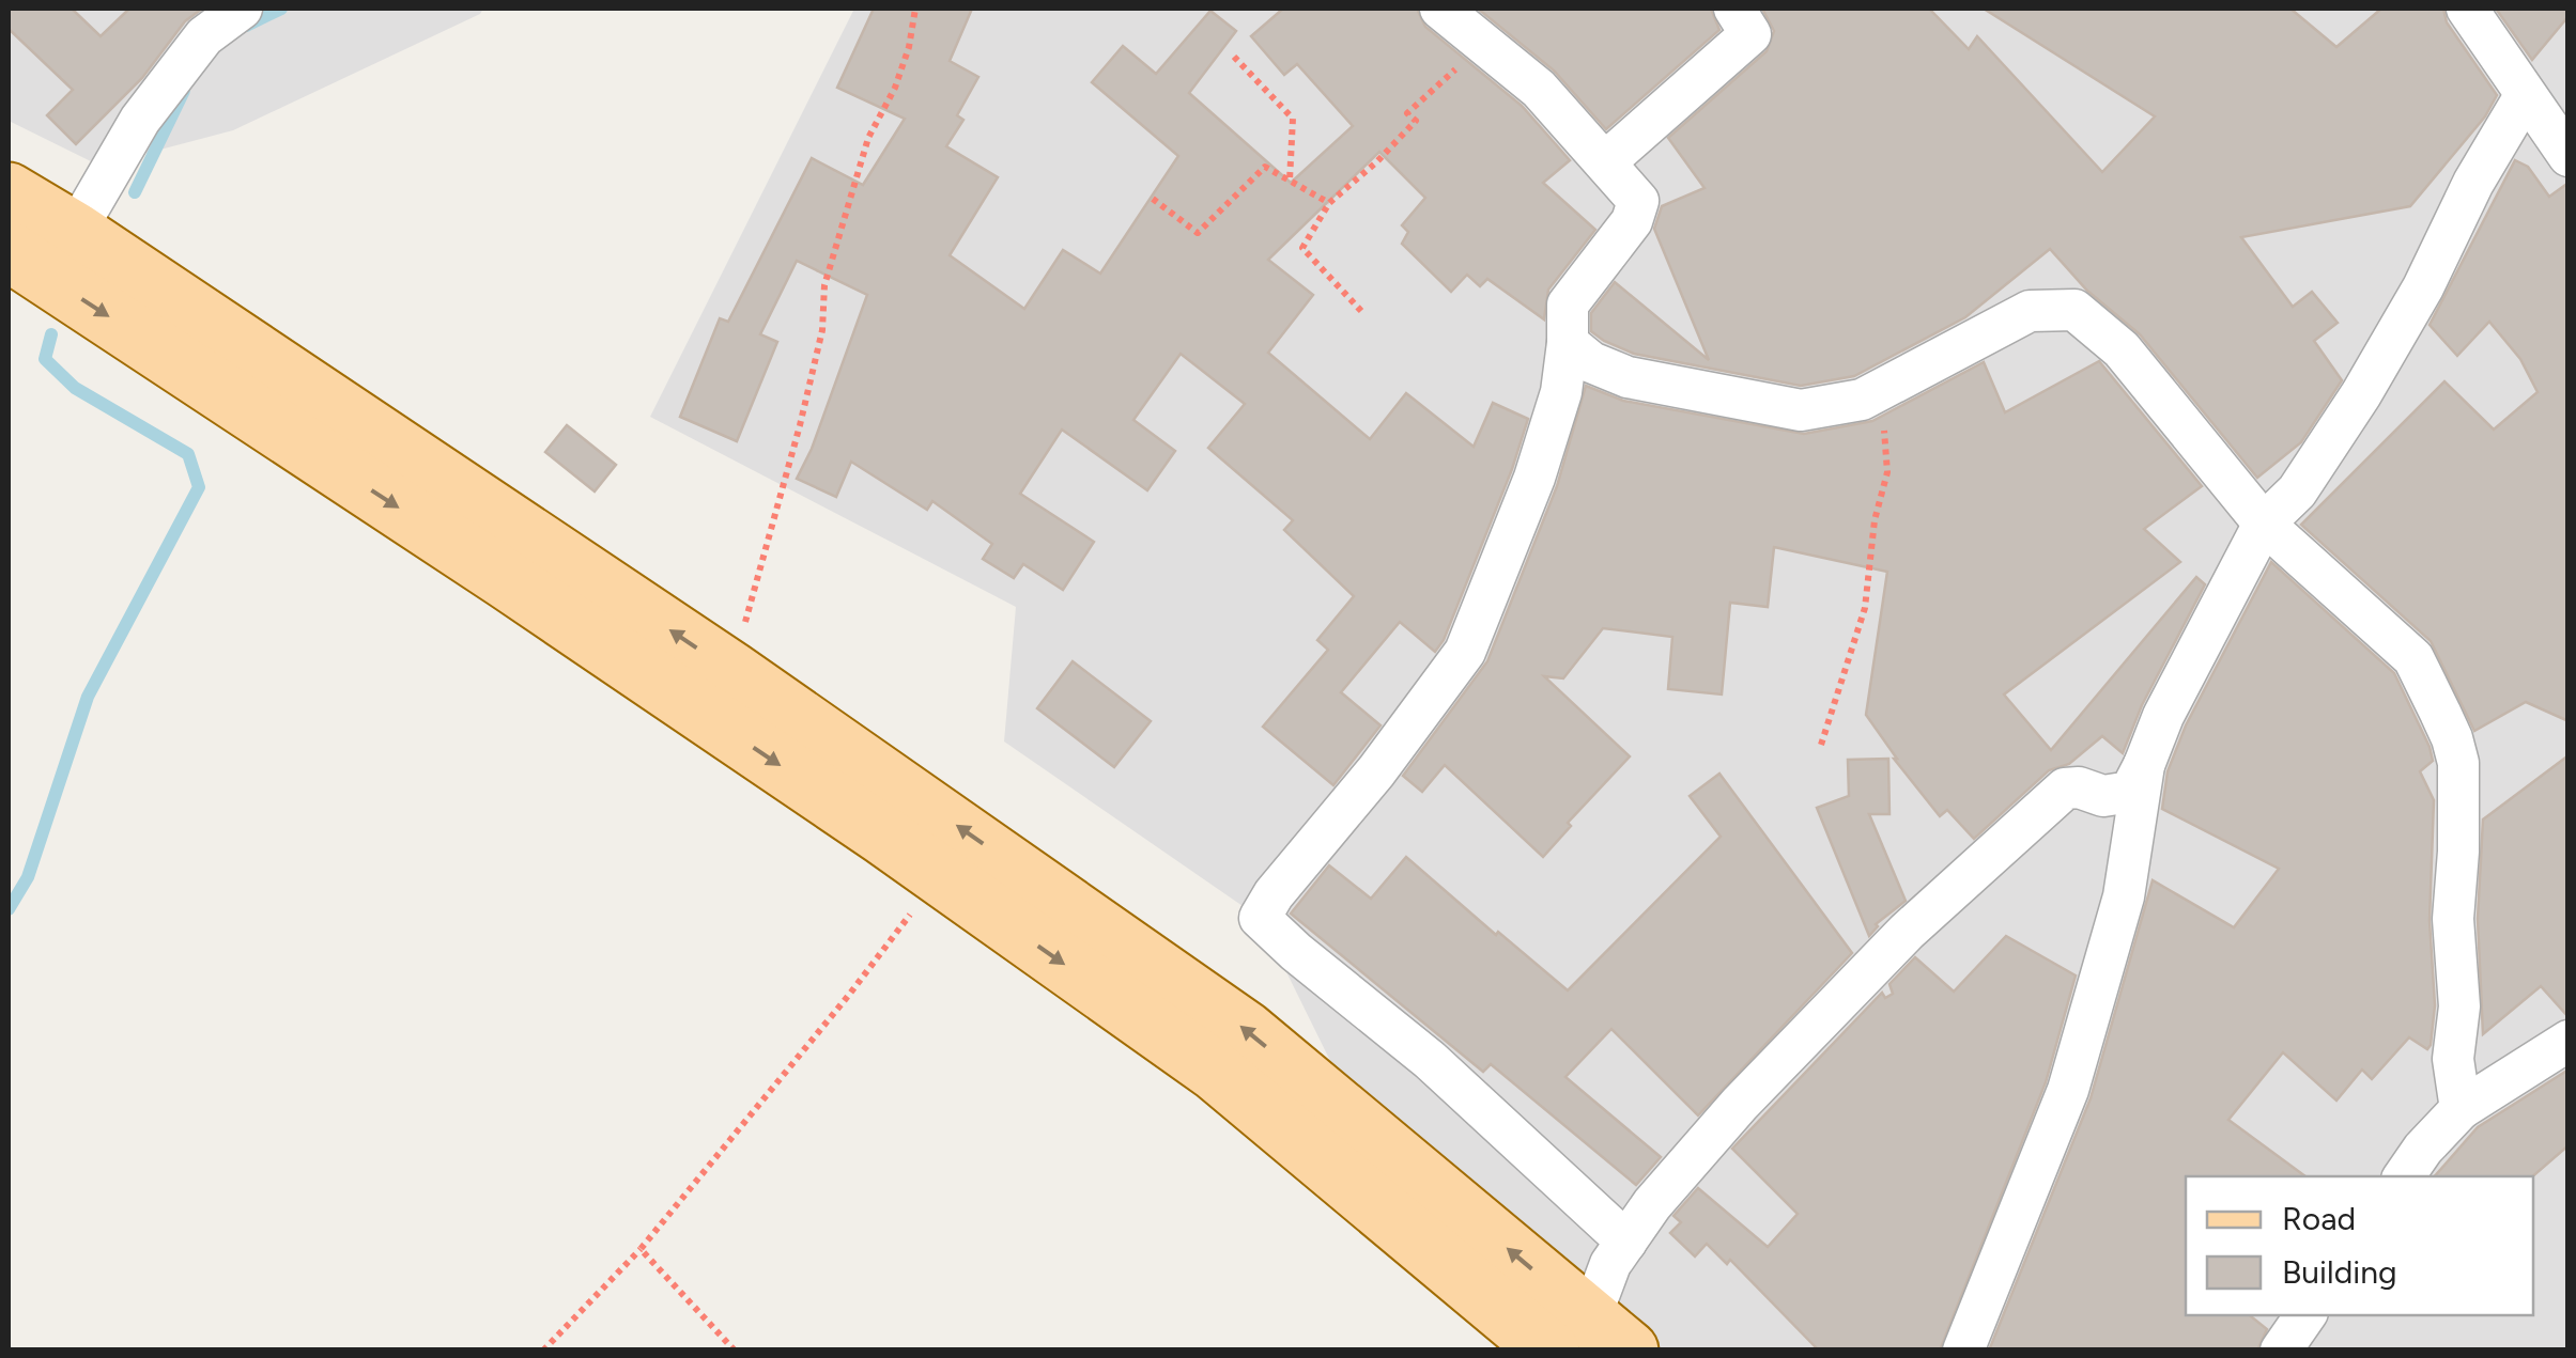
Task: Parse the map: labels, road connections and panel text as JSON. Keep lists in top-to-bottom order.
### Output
{
  "legend": ["Road", "Building"]
}
